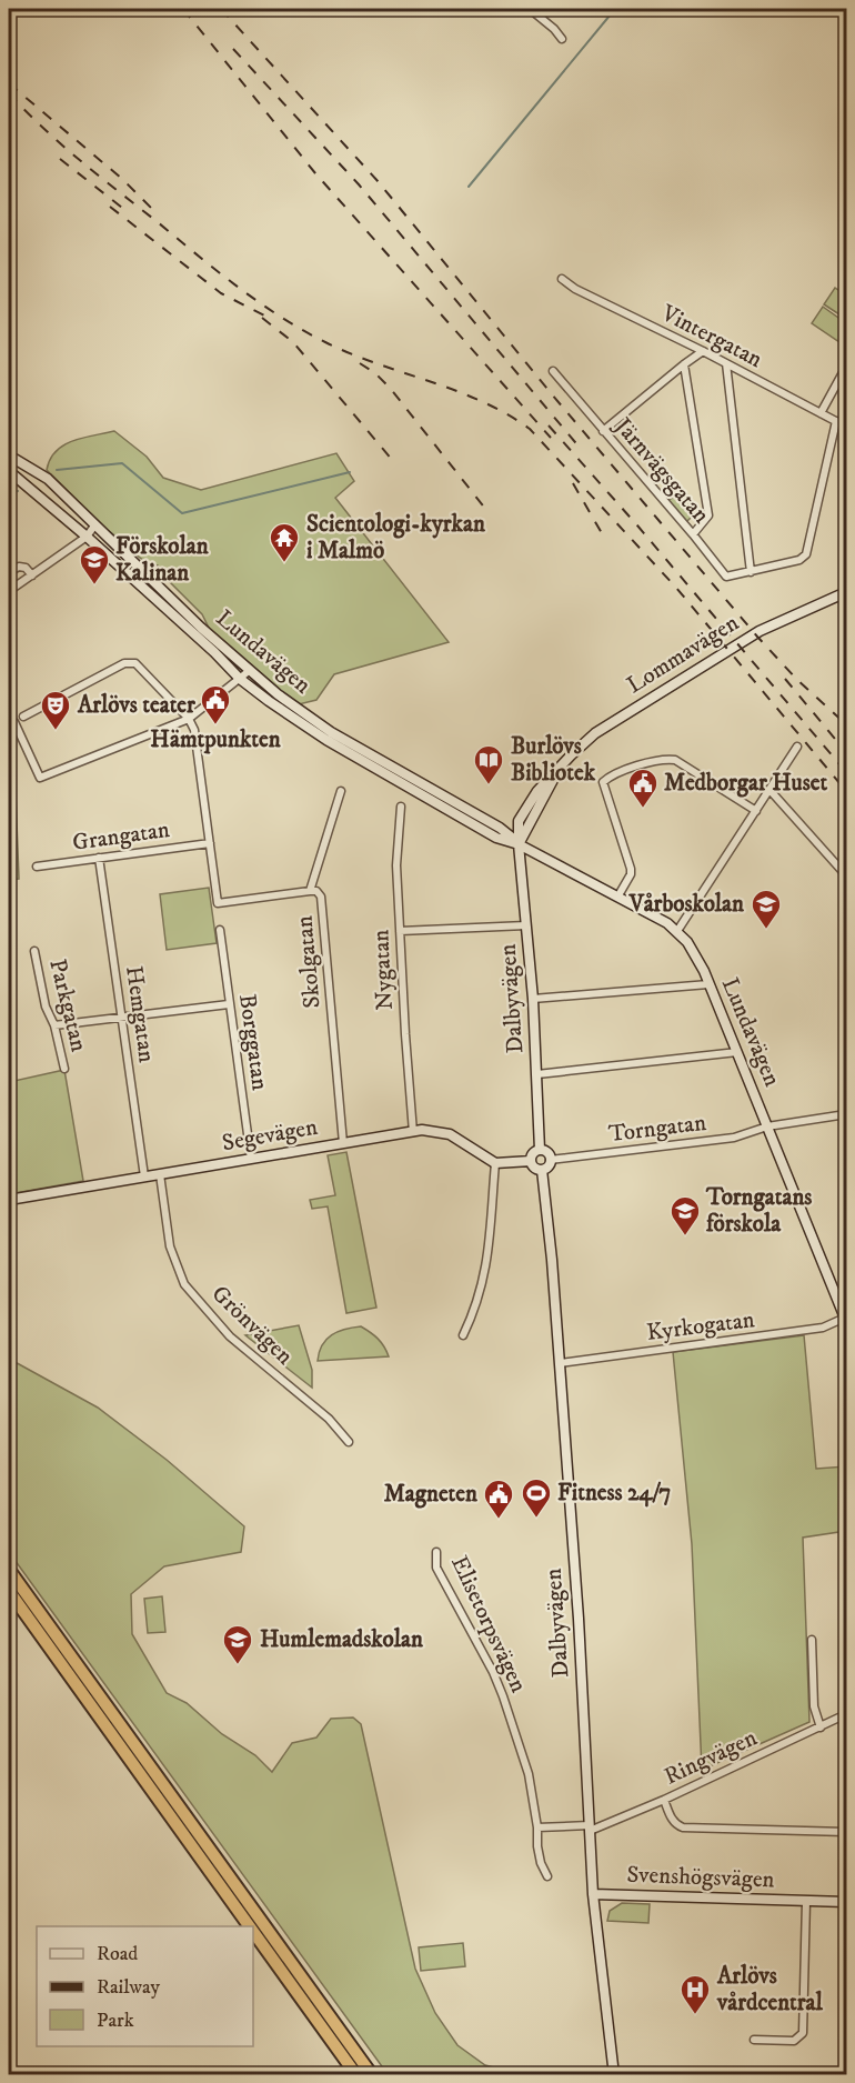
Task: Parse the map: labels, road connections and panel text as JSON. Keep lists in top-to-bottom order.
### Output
{
  "streets": {
    "street": [
      "Vintergatan",
      "Järnvägsgatan",
      "Lundavägen",
      "Lommavägen",
      "Grangatan",
      "Skolgatan",
      "Nygatan",
      "Dalbyvägen",
      "Parkgatan",
      "Hemgatan",
      "Borggatan",
      "Torngatan",
      "Segevägen",
      "Grönvägen",
      "Kyrkogatan",
      "Elisetorpsvägen",
      "Ringvägen",
      "Svenshögsvägen"
    ]
  },
  "crossings": [
    ["Lundavägen", "Lommavägen"],
    ["Lundavägen", "Dalbyvägen"],
    ["Lundavägen", "Torngatan"],
    ["Lundavägen", "Kyrkogatan"],
    ["Lommavägen", "Dalbyvägen"],
    ["Grangatan", "Hemgatan"],
    ["Skolgatan", "Segevägen"],
    ["Nygatan", "Segevägen"],
    ["Dalbyvägen", "Torngatan"],
    ["Dalbyvägen", "Kyrkogatan"],
    ["Dalbyvägen", "Ringvägen"],
    ["Dalbyvägen", "Svenshögsvägen"],
    ["Hemgatan", "Segevägen"],
    ["Borggatan", "Segevägen"],
    ["Segevägen", "Grönvägen"]
  ],
  "places": {
    "temple": ["Scientologi-kyrkan i Malmö"],
    "school or university": [
      "Förskolan Kalinan",
      "Vårboskolan",
      "Torngatans förskola",
      "Humlemadskolan"
    ],
    "public building": ["Hämtpunkten", "Medborgar Huset", "Magneten"],
    "theatre": ["Arlövs teater"],
    "library": ["Burlövs Bibliotek"],
    "sports": ["Fitness 24/7"],
    "hospital": ["Arlövs vårdcentral"]
  },
  "legend": ["Road", "Railway", "Park"]
}
